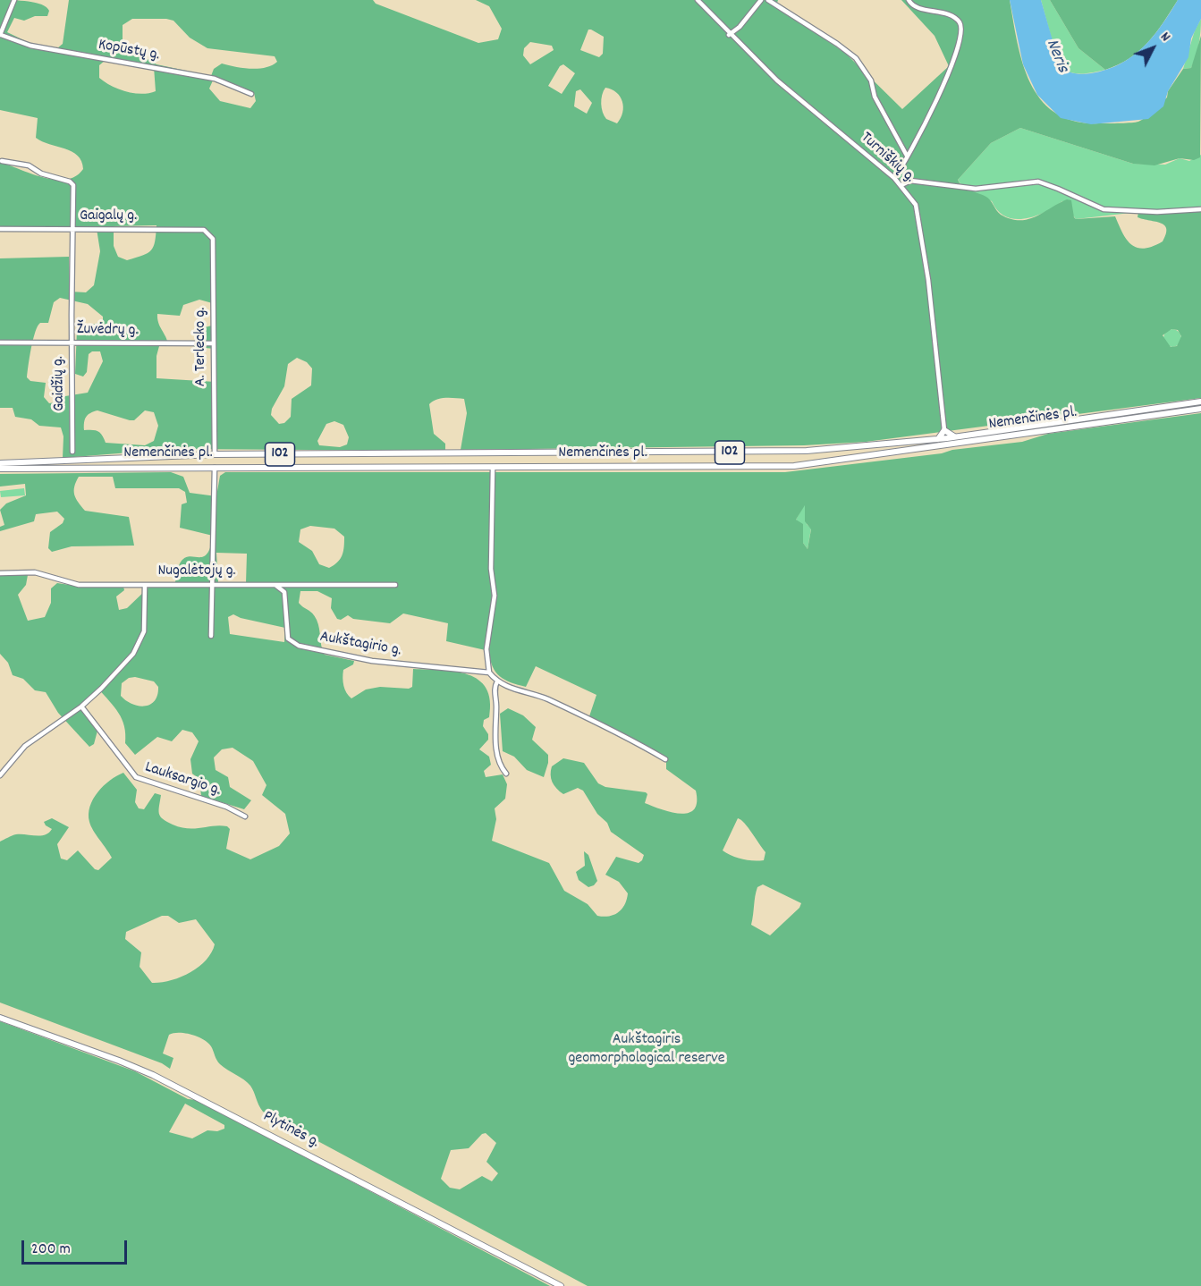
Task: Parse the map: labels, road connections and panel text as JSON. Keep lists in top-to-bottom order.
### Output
{
  "streets": {
    "main road": ["Nemenčinės pl.", "102", "Plytinės g."],
    "street": [
      "Kopūstų g.",
      "Turniškių g.",
      "Gaigalų g.",
      "Žuvėdrų g.",
      "A. Terlecko g.",
      "Gaidžių g.",
      "Nugalėtojų g.",
      "Aukštagirio g.",
      "Lauksargio g."
    ]
  },
  "crossings": [
    ["Gaigalų g.", "A. Terlecko g."],
    ["Gaigalų g.", "Gaidžių g."],
    ["Žuvėdrų g.", "A. Terlecko g."],
    ["Žuvėdrų g.", "Gaidžių g."],
    ["A. Terlecko g.", "Nemenčinės pl."],
    ["Nugalėtojų g.", "Aukštagirio g."]
  ],
  "water": ["Neris"],
  "parks": ["Aukštagiris geomorphological reserve"],
  "scale_bar": "200 m",
  "north": "top right"
}
